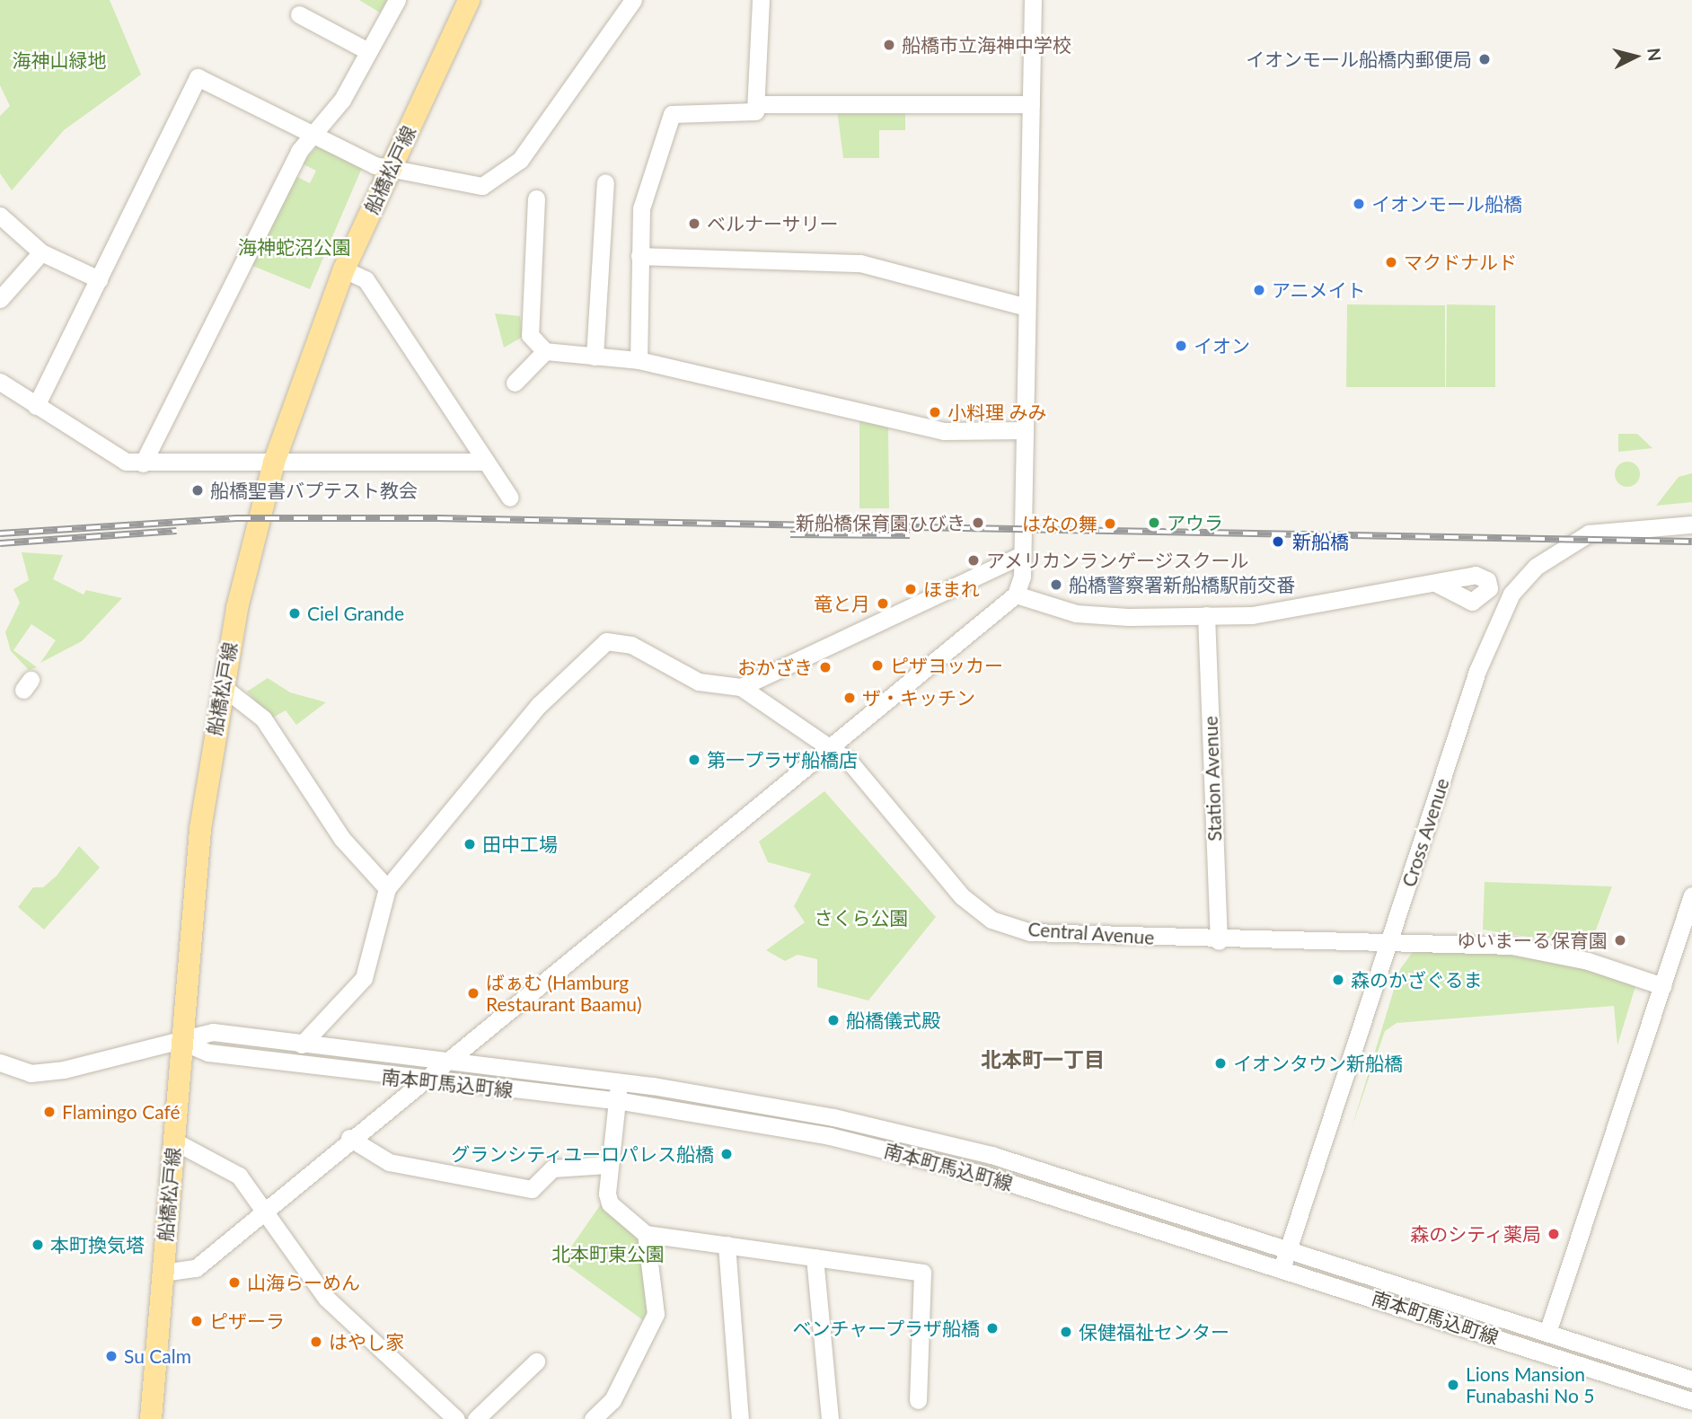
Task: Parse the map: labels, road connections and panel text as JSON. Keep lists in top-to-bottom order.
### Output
{
  "streets": {
    "main road": ["船橋松戸線"],
    "street": [
      "Station Avenue",
      "Cross Avenue",
      "Central Avenue",
      "南本町馬込町線"
    ]
  },
  "crossings": [
    ["船橋松戸線", "南本町馬込町線"],
    ["Station Avenue", "Central Avenue"],
    ["Cross Avenue", "Central Avenue"],
    ["Cross Avenue", "南本町馬込町線"]
  ],
  "districts": ["北本町一丁目"],
  "parks": [
    "海神山緑地",
    "海神蛇沼公園",
    "さくら公園",
    "北本町東公園"
  ],
  "places": [
    "船橋市立海神中学校",
    "イオンモール船橋内郵便局",
    "イオンモール船橋",
    "ベルナーサリー",
    "マクドナルド",
    "アニメイト",
    "イオン",
    "小料理 みみ",
    "船橋聖書バプテスト教会",
    "新船橋保育園ひびき",
    "アウラ",
    "はなの舞",
    "新船橋",
    "アメリカンランゲージスクール",
    "船橋警察署新船橋駅前交番",
    "ほまれ",
    "竜と月",
    "Ciel Grande",
    "ピザヨッカー",
    "おかざき",
    "ザ・キッチン",
    "第一プラザ船橋店",
    "田中工場",
    "ゆいまーる保育園",
    "森のかざぐるま",
    "ばぁむ (Hamburg Restaurant Baamu)",
    "船橋儀式殿",
    "イオンタウン新船橋",
    "Flamingo Café",
    "グランシティユーロパレス船橋",
    "森のシティ薬局",
    "本町換気塔",
    "山海らーめん",
    "ピザーラ",
    "ベンチャープラザ船橋",
    "保健福祉センター",
    "はやし家",
    "Su Calm",
    "Lions Mansion Funabashi No 5"
  ],
  "north": "right"
}
